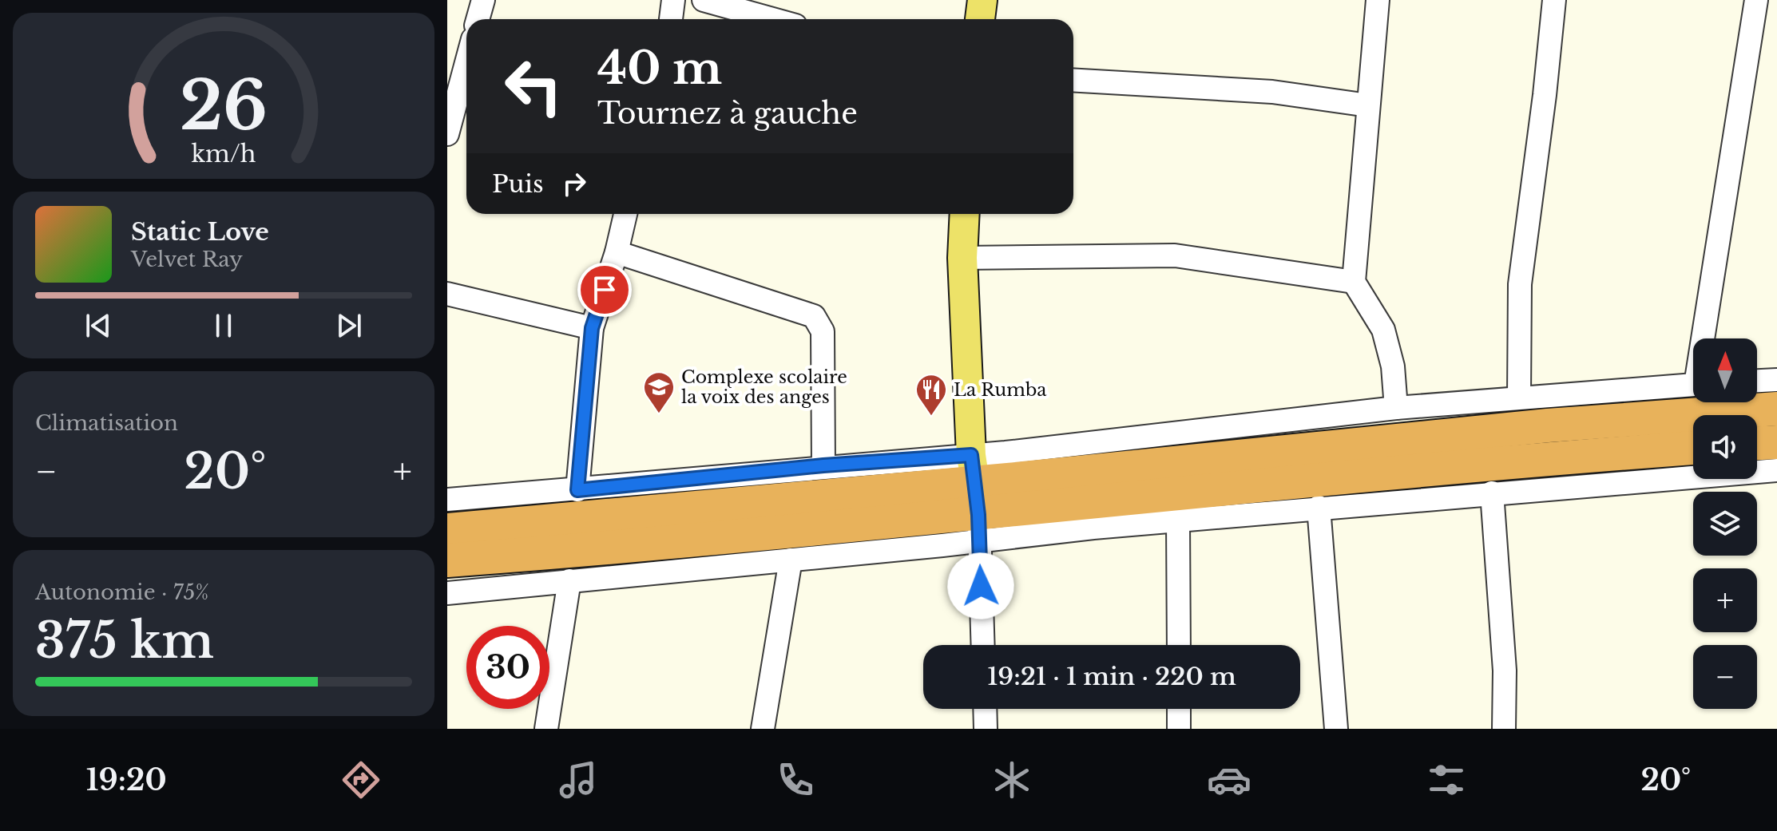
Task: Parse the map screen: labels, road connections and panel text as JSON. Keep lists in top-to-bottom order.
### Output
{
  "places": {
    "school or university": ["Complexe scolaire la voix des anges"],
    "restaurant": ["La Rumba"]
  },
  "north": "top",
  "page": {
    "turn": ["40 m", "Tournez à gauche"],
    "then": "Puis",
    "song": ["Static Love", "Velvet Ray"],
    "map_buttons": ["+", "−"],
    "tile": [
      "Climatisation",
      ["Autonomie · 75%", "375 km"]
    ],
    "heat": ["−", "20°", "+"],
    "limit": "30",
    "trip": "19:21 · 1 min · 220 m",
    "tabs": ["19:20", "20°"],
    "gauge": ["26", "km/h"]
  }
}
